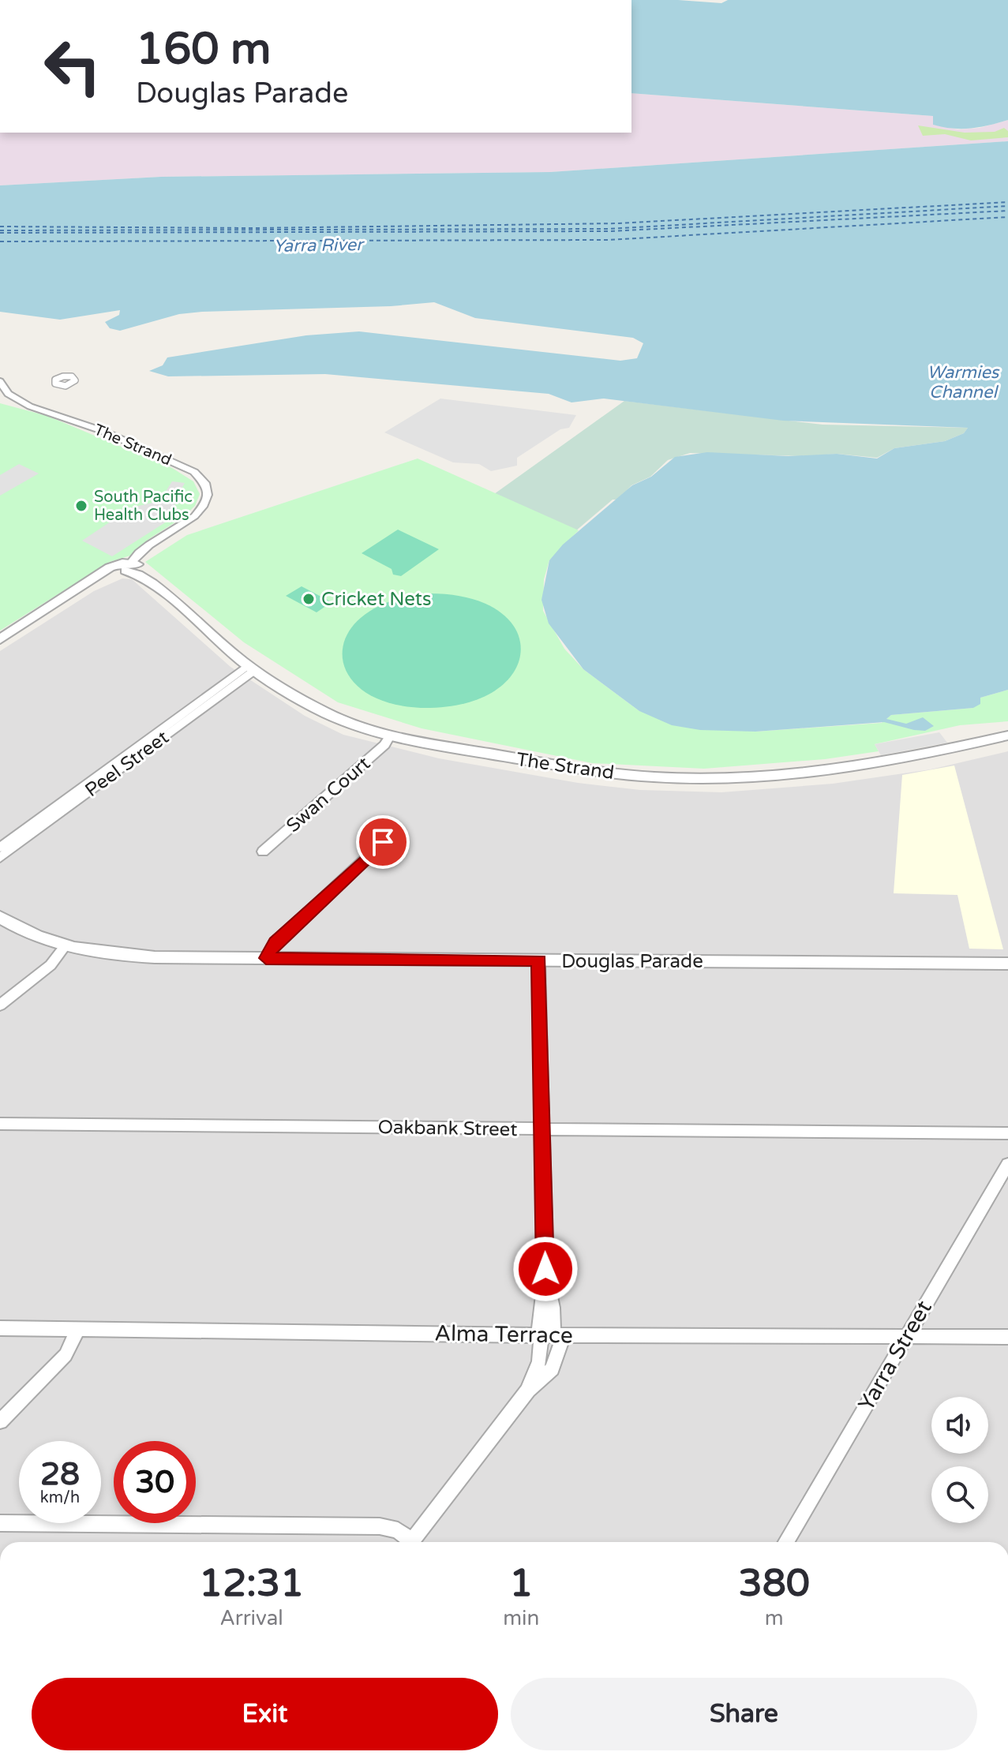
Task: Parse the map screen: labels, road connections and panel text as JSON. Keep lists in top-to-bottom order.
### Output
{
  "streets": {
    "street": [
      "The Strand",
      "Peel Street",
      "Swan Court",
      "Douglas Parade",
      "Oakbank Street",
      "Alma Terrace",
      "Yarra Street"
    ]
  },
  "crossings": [
    ["The Strand", "Peel Street"],
    ["The Strand", "Swan Court"],
    ["Alma Terrace", "Yarra Street"]
  ],
  "water": ["Yarra River", "Warmies Channel"],
  "places": ["South Pacific Health Clubs", "Cricket Nets"],
  "page": {
    "turn": ["160 m", "Douglas Parade"],
    "speed": "28 km/h",
    "limit": "30",
    "eta": [
      "12:31",
      "Arrival",
      "1",
      "min",
      "380",
      "m"
    ],
    "buttons": ["Exit", "Share"]
  }
}
